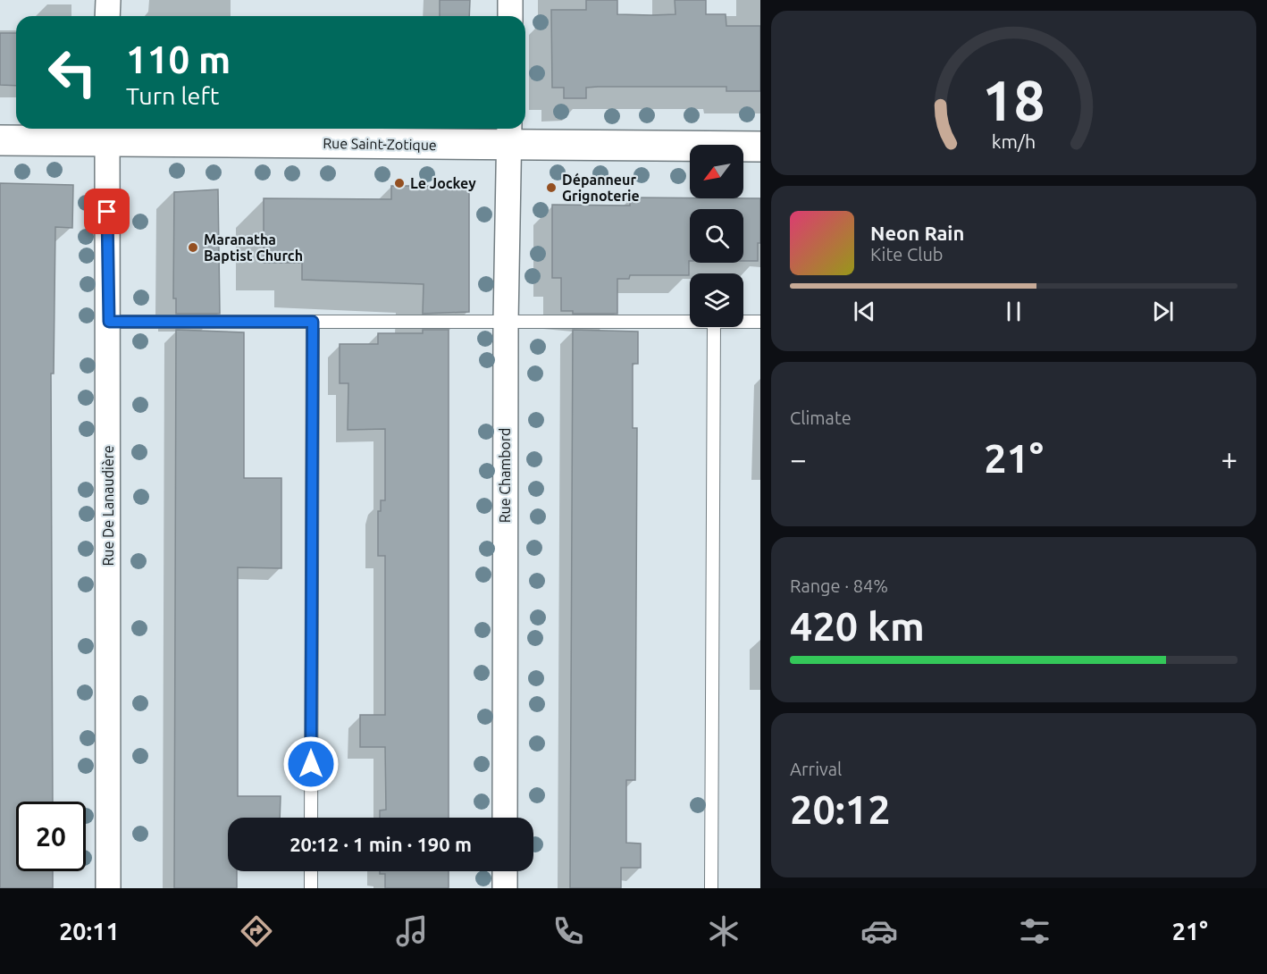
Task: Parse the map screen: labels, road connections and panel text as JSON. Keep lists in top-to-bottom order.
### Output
{
  "streets": {
    "street": ["Rue Saint-Zotique", "Rue Chambord", "Rue De Lanaudière"]
  },
  "crossings": [
    ["Rue Saint-Zotique", "Rue Chambord"],
    ["Rue Saint-Zotique", "Rue De Lanaudière"]
  ],
  "places": ["Le Jockey", "Dépanneur Grignoterie", "Maranatha Baptist Church"],
  "north": "bottom left",
  "page": {
    "turn": ["110 m", "Turn left"],
    "song": ["Neon Rain", "Kite Club"],
    "tile": [
      "Climate",
      ["Range · 84%", "420 km"],
      ["Arrival", "20:12"]
    ],
    "heat": ["−", "21°", "+"],
    "limit": "20",
    "trip": "20:12 · 1 min · 190 m",
    "tabs": ["20:11", "21°"],
    "gauge": ["18", "km/h"]
  }
}
